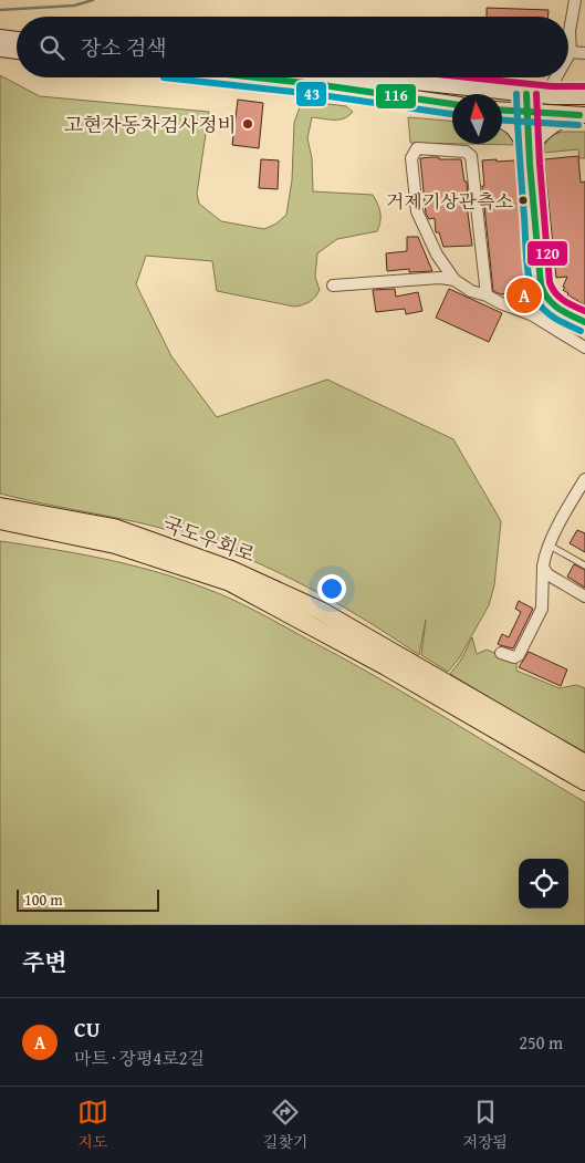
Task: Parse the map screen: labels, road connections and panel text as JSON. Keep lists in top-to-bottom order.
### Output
{
  "streets": {
    "highway": ["국도우회로"]
  },
  "places": ["고현자동차검사정비", "거제기상관측소"],
  "lines": ["transit line 116", "transit line 43", "transit line 120"],
  "scale_bar": "100 m",
  "north": "top",
  "page": {
    "search": "장소 검색",
    "pins": "A",
    "scale": "100 m",
    "heading": "주변",
    "list": [
      {
        "mark": "A",
        "name": "CU",
        "note": "마트 · 장평4로2길",
        "value": "250 m"
      }
    ],
    "nav": ["지도", "길찾기", "저장됨"]
  }
}
